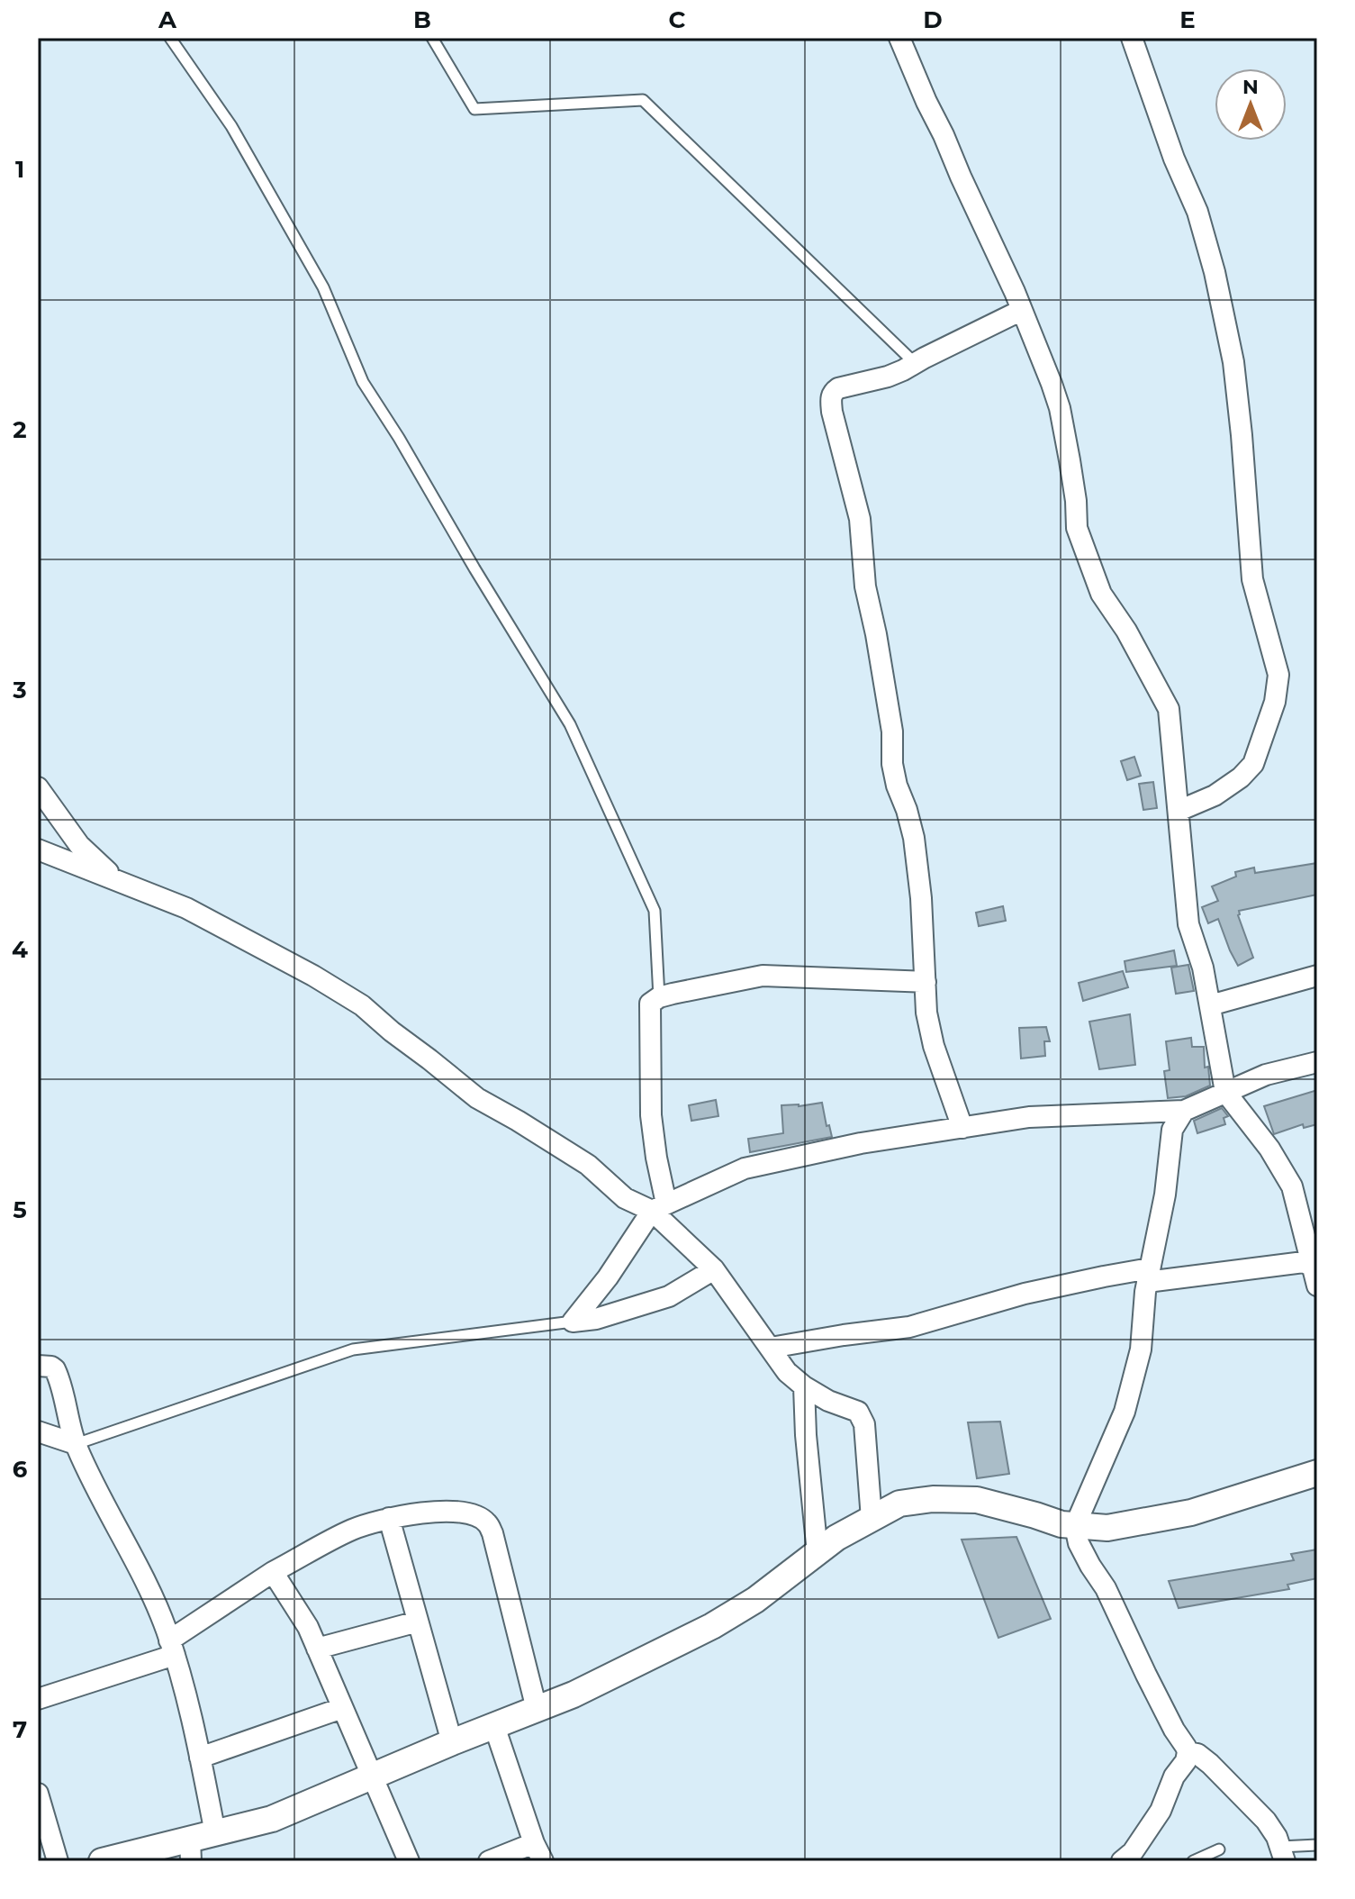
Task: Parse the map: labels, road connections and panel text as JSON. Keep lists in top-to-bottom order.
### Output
{
  "north": "top",
  "grid": {
    "columns": [
      "A",
      "B",
      "C",
      "D",
      "E"
    ],
    "rows": [
      "1",
      "2",
      "3",
      "4",
      "5",
      "6",
      "7"
    ]
  }
}
